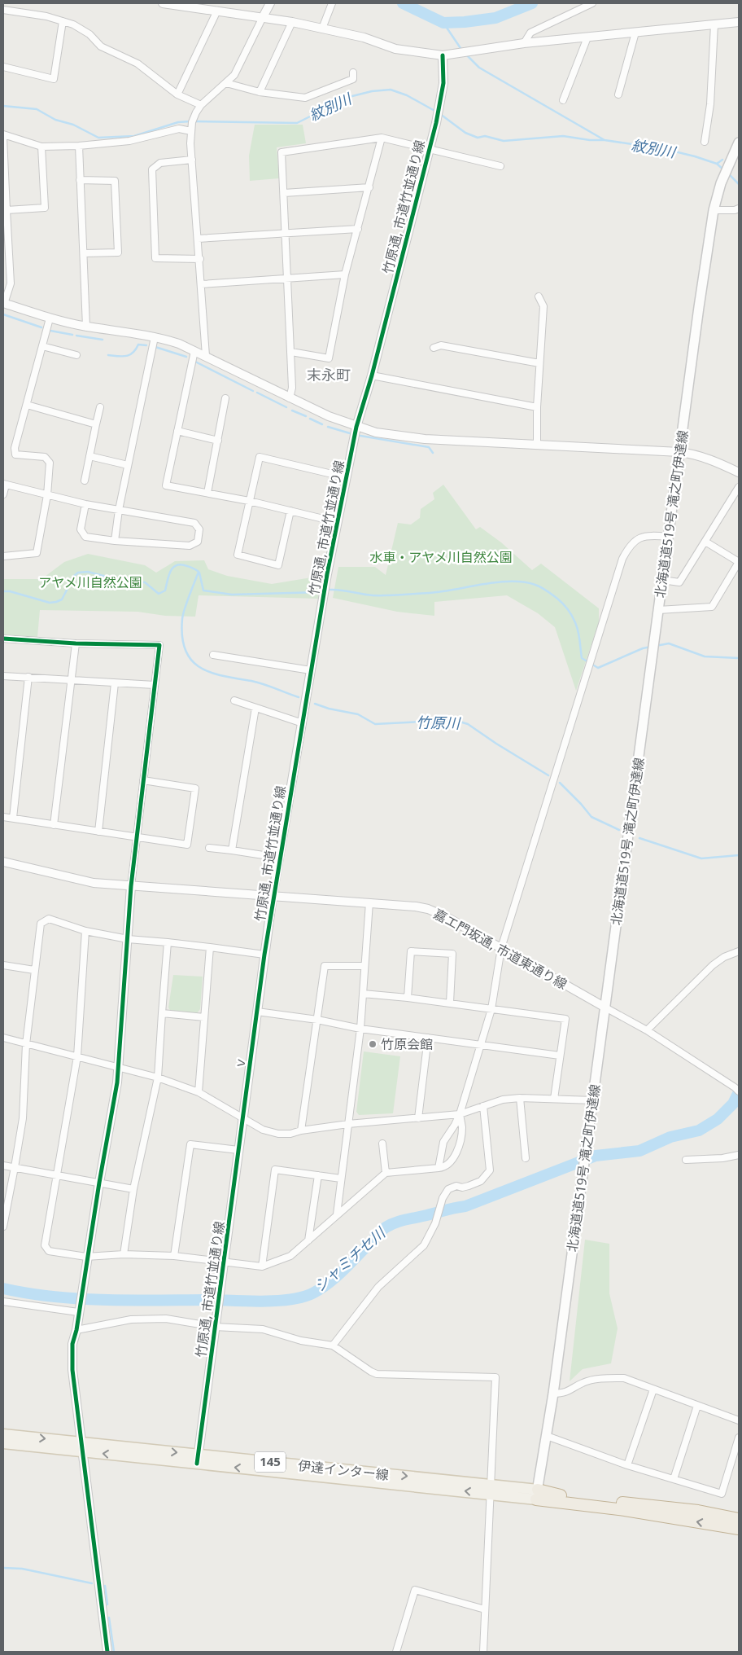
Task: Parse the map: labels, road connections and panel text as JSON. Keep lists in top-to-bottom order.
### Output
{
  "streets": {
    "main road": ["北海道道519号 滝之町伊達線", "145", "伊達インター線"],
    "street": ["竹原通, 市道竹並通り線", "嘉エ門坂通, 市道東通り線", "ｖ"]
  },
  "crossings": [
    ["竹原通, 市道竹並通り線", "嘉エ門坂通, 市道東通り線"],
    ["竹原通, 市道竹並通り線", "ｖ"],
    ["竹原通, 市道竹並通り線", "伊達インター線"],
    ["北海道道519号 滝之町伊達線", "嘉エ門坂通, 市道東通り線"],
    ["北海道道519号 滝之町伊達線", "伊達インター線"]
  ],
  "districts": ["末永町"],
  "water": ["紋別川", "竹原川", "シャミチセ川"],
  "parks": ["水車・アヤメ川自然公園", "アヤメ川自然公園"],
  "places": ["竹原会館"]
}
